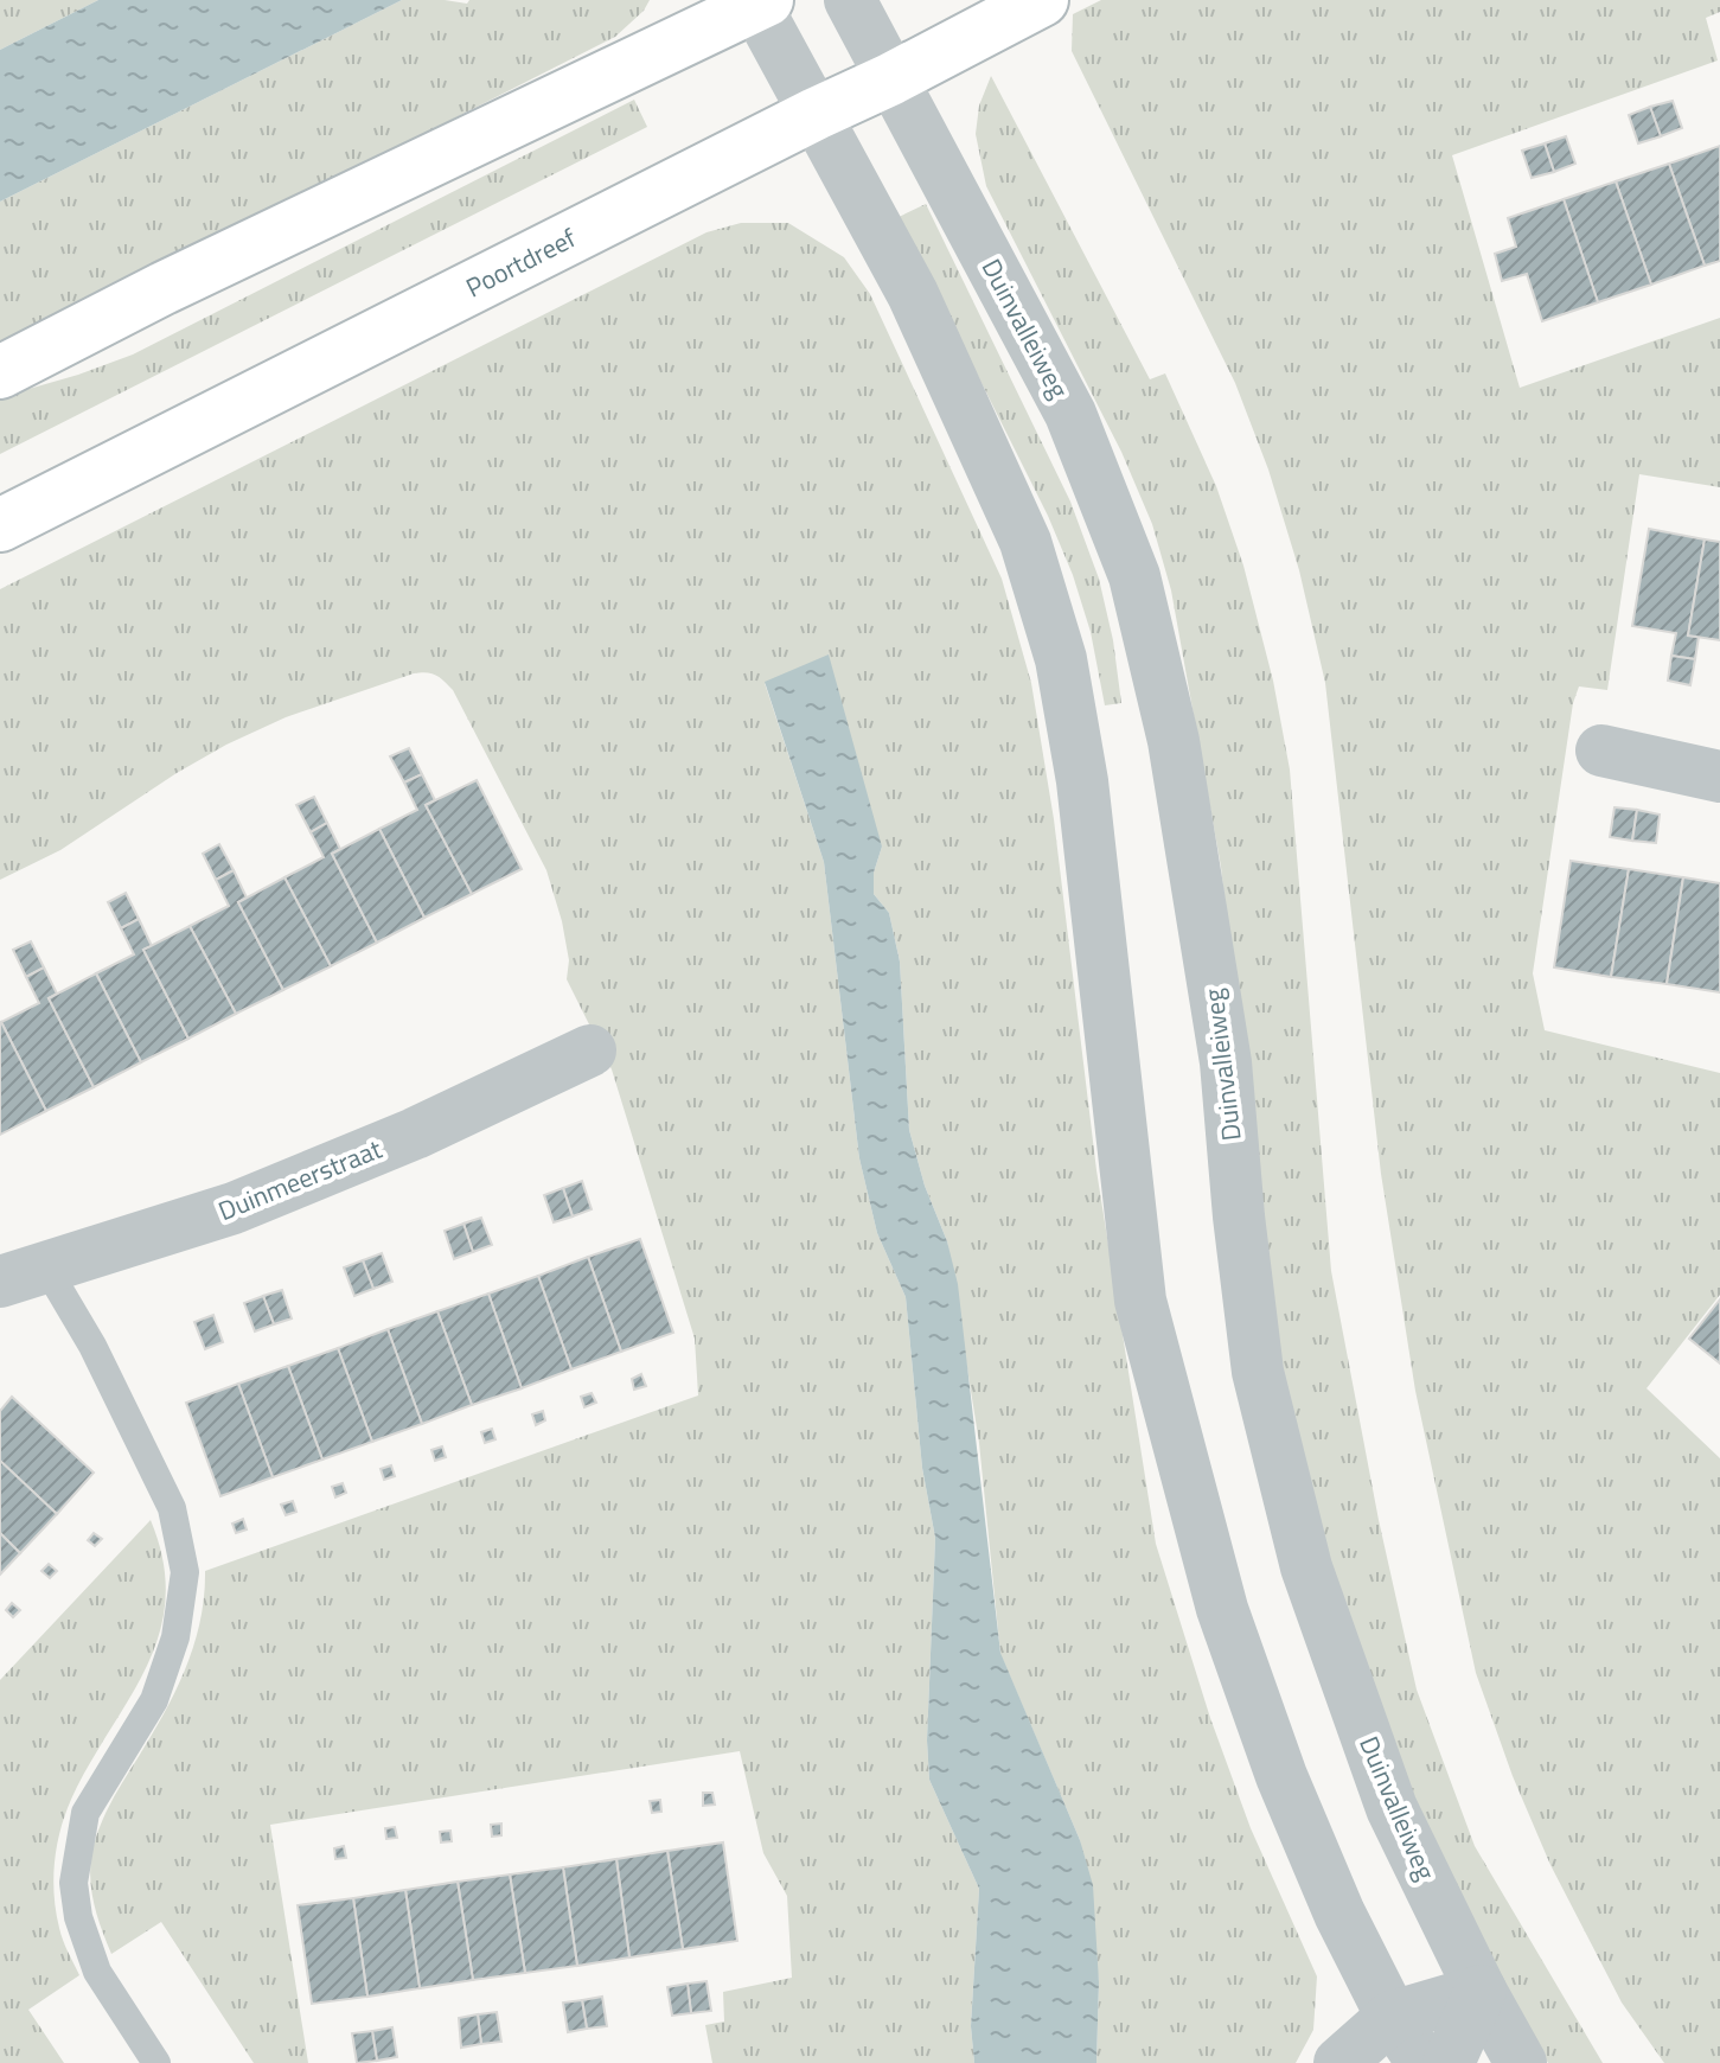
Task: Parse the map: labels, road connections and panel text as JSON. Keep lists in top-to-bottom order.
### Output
{
  "streets": {
    "main road": ["Poortdreef"],
    "street": ["Duinvalleiweg", "Duinmeerstraat"]
  },
  "crossings": [
    ["Poortdreef", "Duinvalleiweg"]
  ]
}
